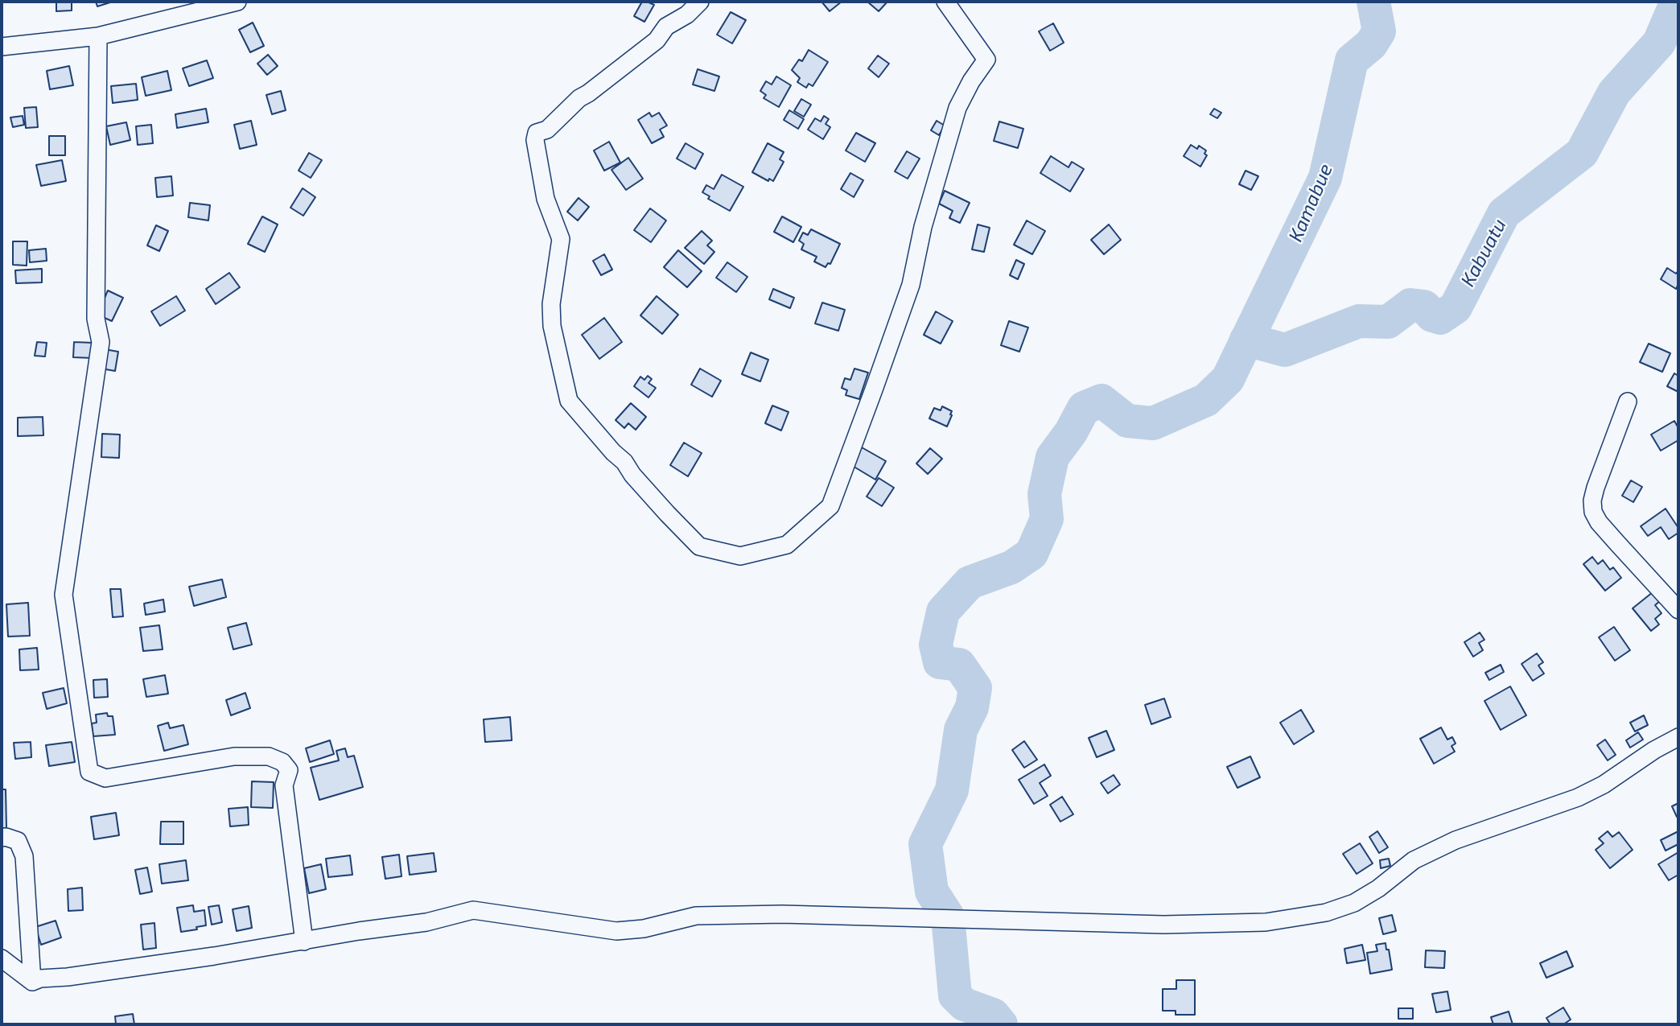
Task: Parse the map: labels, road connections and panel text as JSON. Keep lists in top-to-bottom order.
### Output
{
  "water": ["Kamabue", "Kabuatu"]
}
